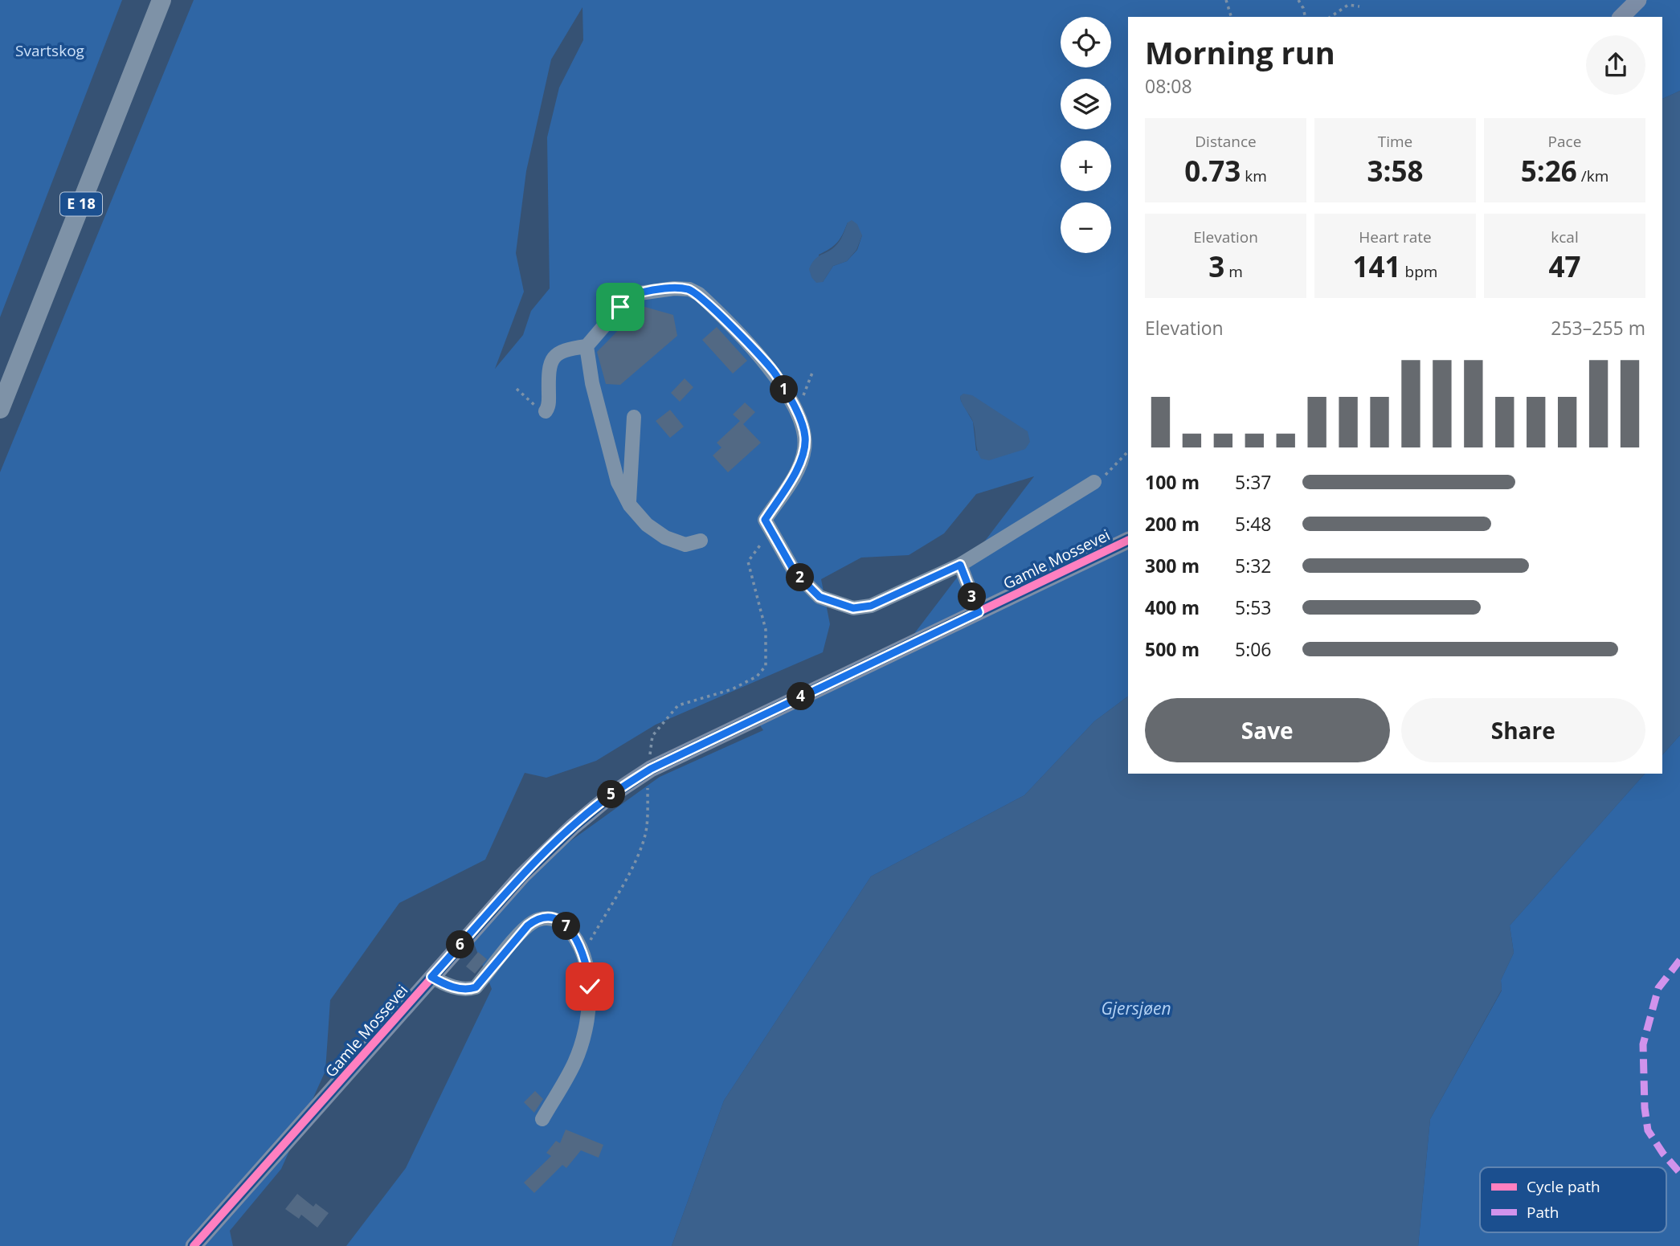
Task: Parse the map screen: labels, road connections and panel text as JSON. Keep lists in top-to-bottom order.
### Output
{
  "streets": {
    "highway": ["E 18"],
    "main road": ["Gamle Mossevei"]
  },
  "water": ["Gjersjøen"],
  "parks": ["Svartskog"],
  "legend": ["Cycle path", "Path"],
  "page": {
    "map_buttons": ["+", "−"],
    "heading": ["Morning run", "08:08"],
    "stats": [
      ["Distance", "0.73 km"],
      ["Time", "3:58"],
      ["Pace", "5:26 /km"],
      ["Elevation", "3 m"],
      ["Heart rate", "141 bpm"],
      ["kcal", "47"]
    ],
    "chart": ["Elevation", "253–255 m"],
    "pins": [
      "1",
      "2",
      "3",
      "4",
      "5",
      "7",
      "6"
    ],
    "list": [
      {
        "name": "100 m",
        "note": "5:37"
      },
      {
        "name": "200 m",
        "note": "5:48"
      },
      {
        "name": "300 m",
        "note": "5:32"
      },
      {
        "name": "400 m",
        "note": "5:53"
      },
      {
        "name": "500 m",
        "note": "5:06"
      }
    ],
    "buttons": ["Save", "Share"]
  }
}
